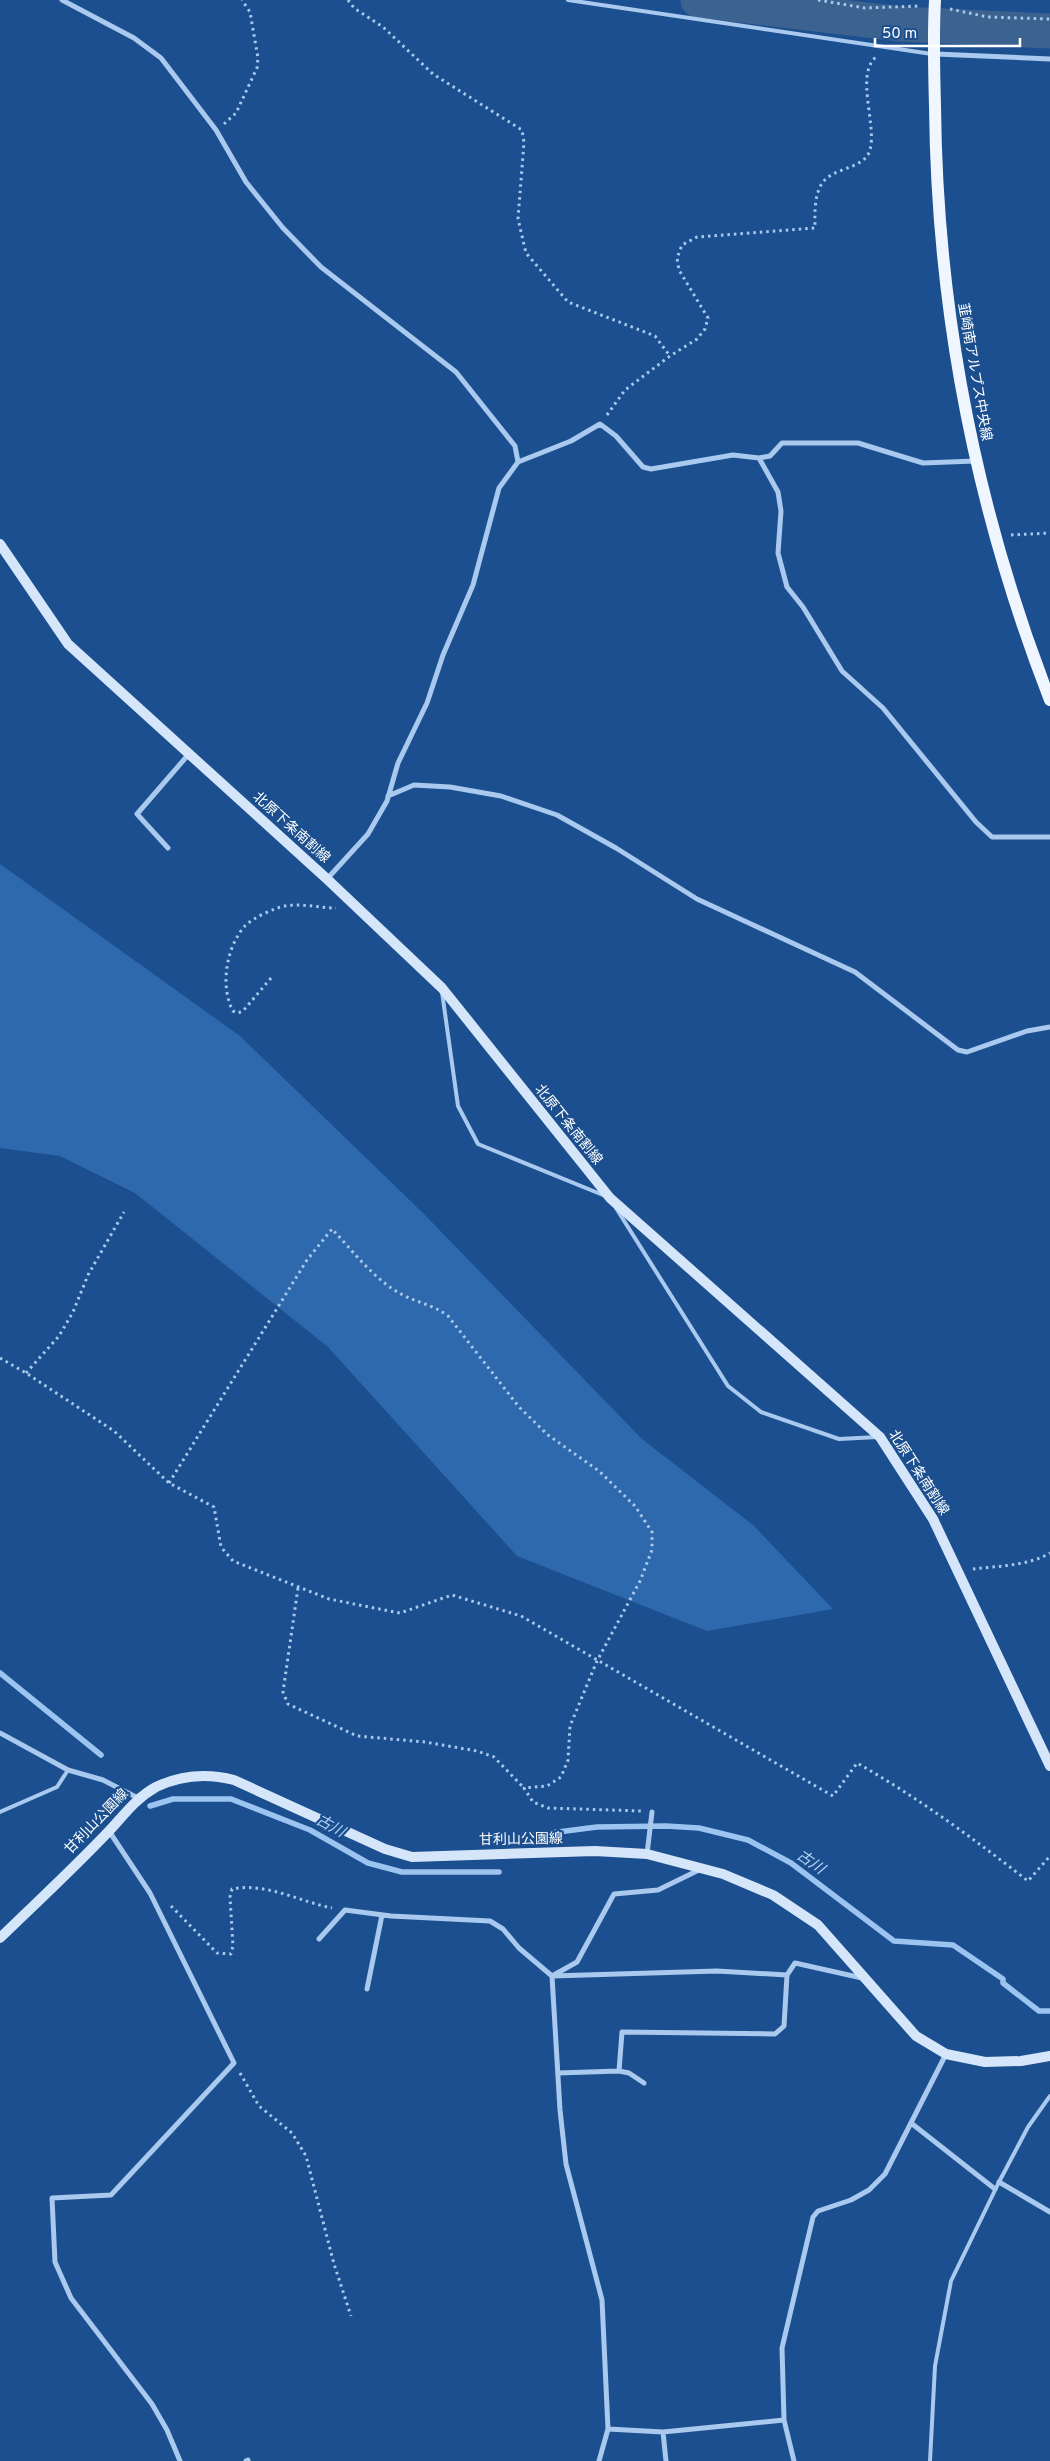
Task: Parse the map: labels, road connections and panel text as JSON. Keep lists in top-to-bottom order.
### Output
{
  "streets": {
    "main road": ["韮崎南アルプス中央線", "北原下条南割線", "甘利山公園線"]
  },
  "water": ["古川"],
  "scale_bar": "50 m"
}
